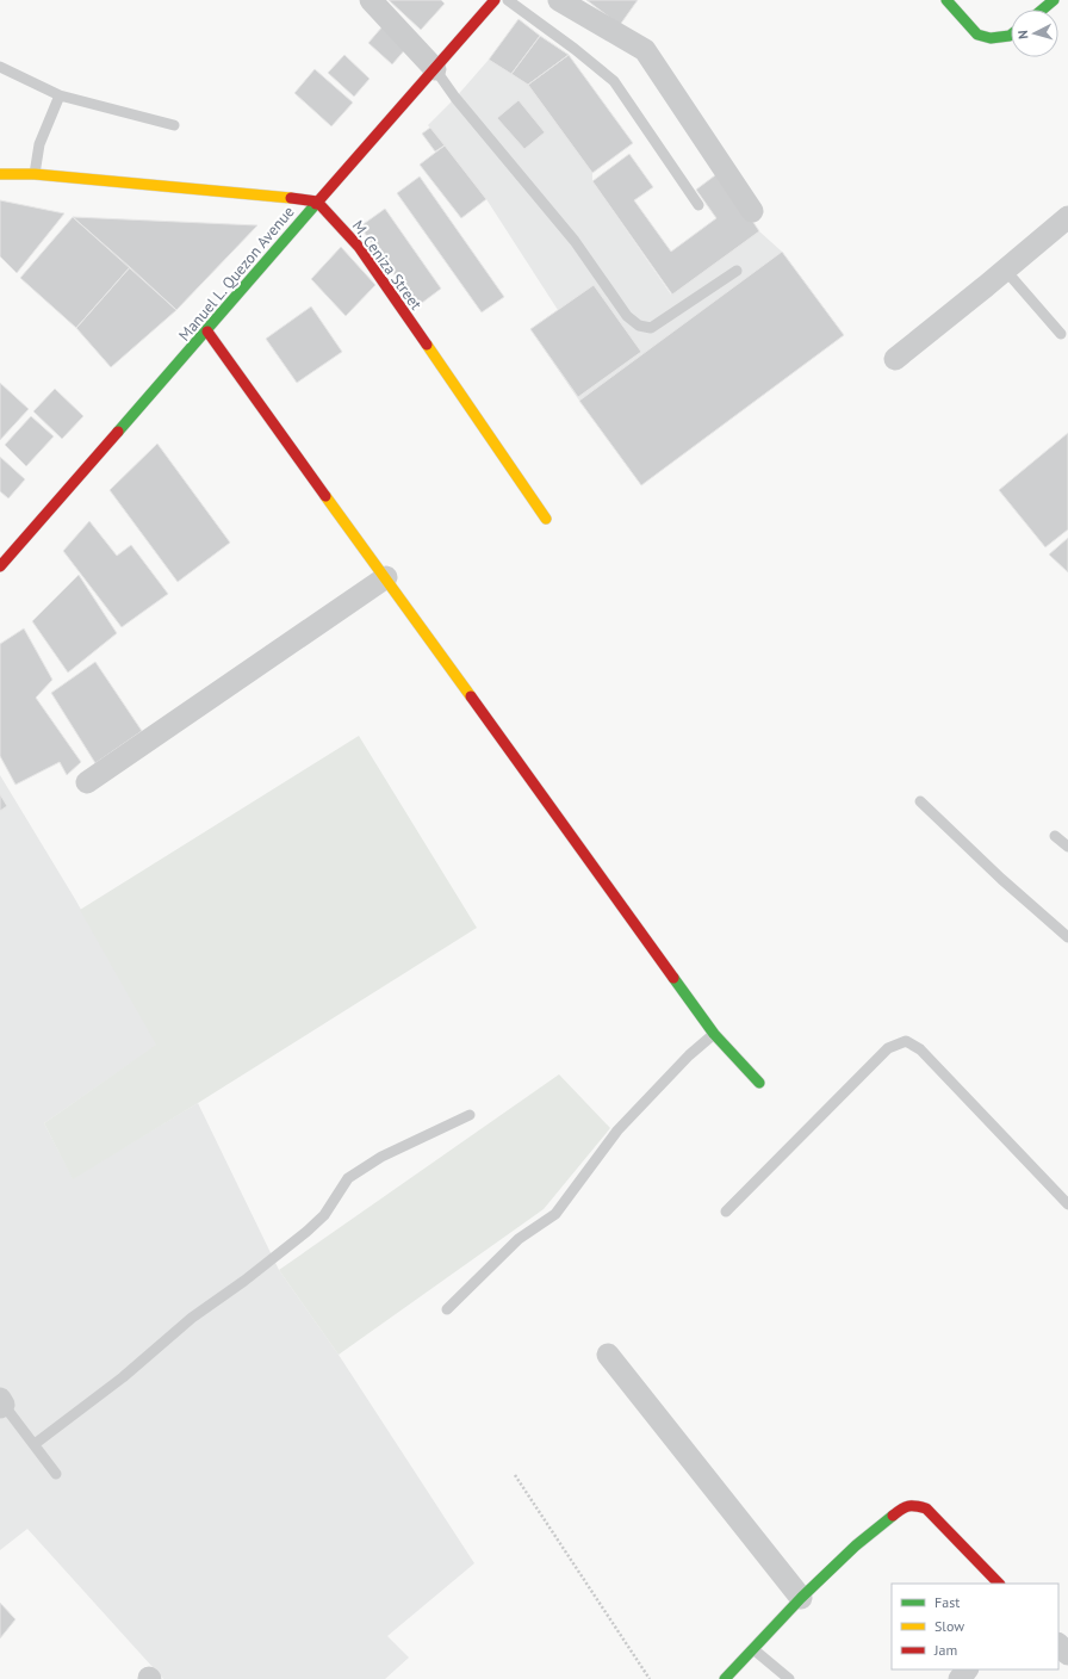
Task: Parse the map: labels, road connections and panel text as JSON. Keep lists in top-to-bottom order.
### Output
{
  "streets": {
    "street": ["M. Ceniza Street", "Manuel L. Quezon Avenue"]
  },
  "crossings": [
    ["M. Ceniza Street", "Manuel L. Quezon Avenue"]
  ],
  "legend": ["Fast", "Slow", "Jam"],
  "north": "left"
}
